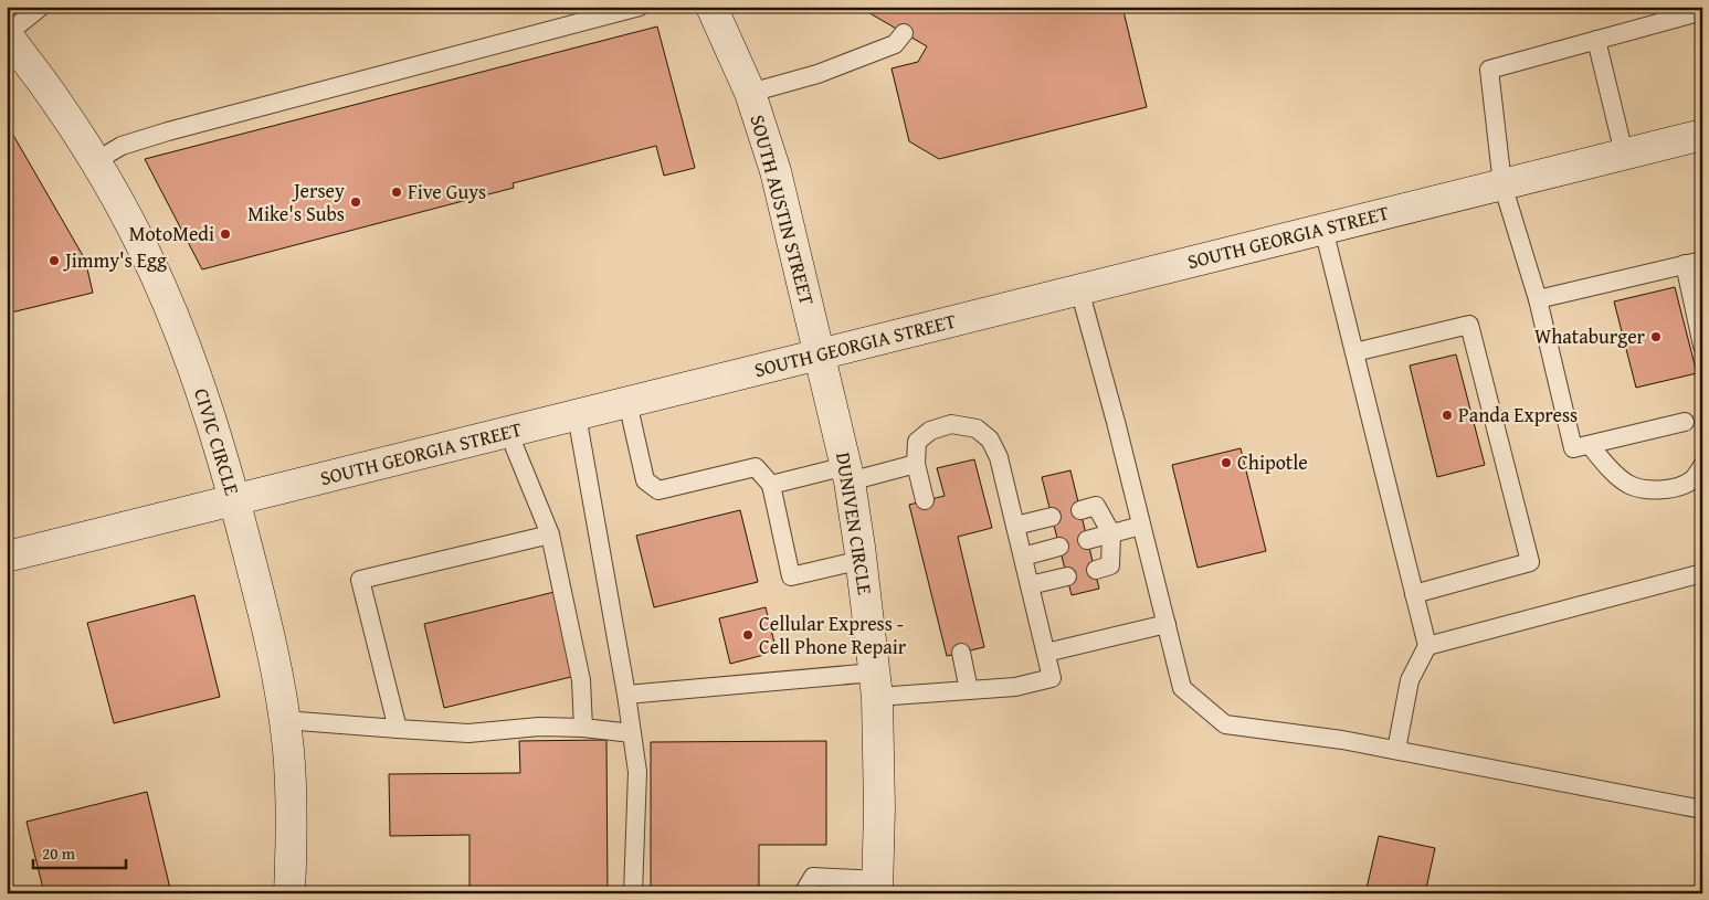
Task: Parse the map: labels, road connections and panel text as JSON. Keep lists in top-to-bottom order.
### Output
{
  "streets": {
    "street": [
      "SOUTH AUSTIN STREET",
      "SOUTH GEORGIA STREET",
      "CIVIC CIRCLE",
      "DUNIVEN CIRCLE"
    ]
  },
  "crossings": [
    ["SOUTH AUSTIN STREET", "SOUTH GEORGIA STREET"],
    ["SOUTH AUSTIN STREET", "DUNIVEN CIRCLE"],
    ["SOUTH GEORGIA STREET", "CIVIC CIRCLE"],
    ["SOUTH GEORGIA STREET", "DUNIVEN CIRCLE"]
  ],
  "places": [
    "Five Guys",
    "Jersey Mike's Subs",
    "MotoMedi",
    "Jimmy's Egg",
    "Whataburger",
    "Panda Express",
    "Chipotle",
    "Cellular Express - Cell Phone Repair"
  ],
  "scale_bar": "20 m"
}
